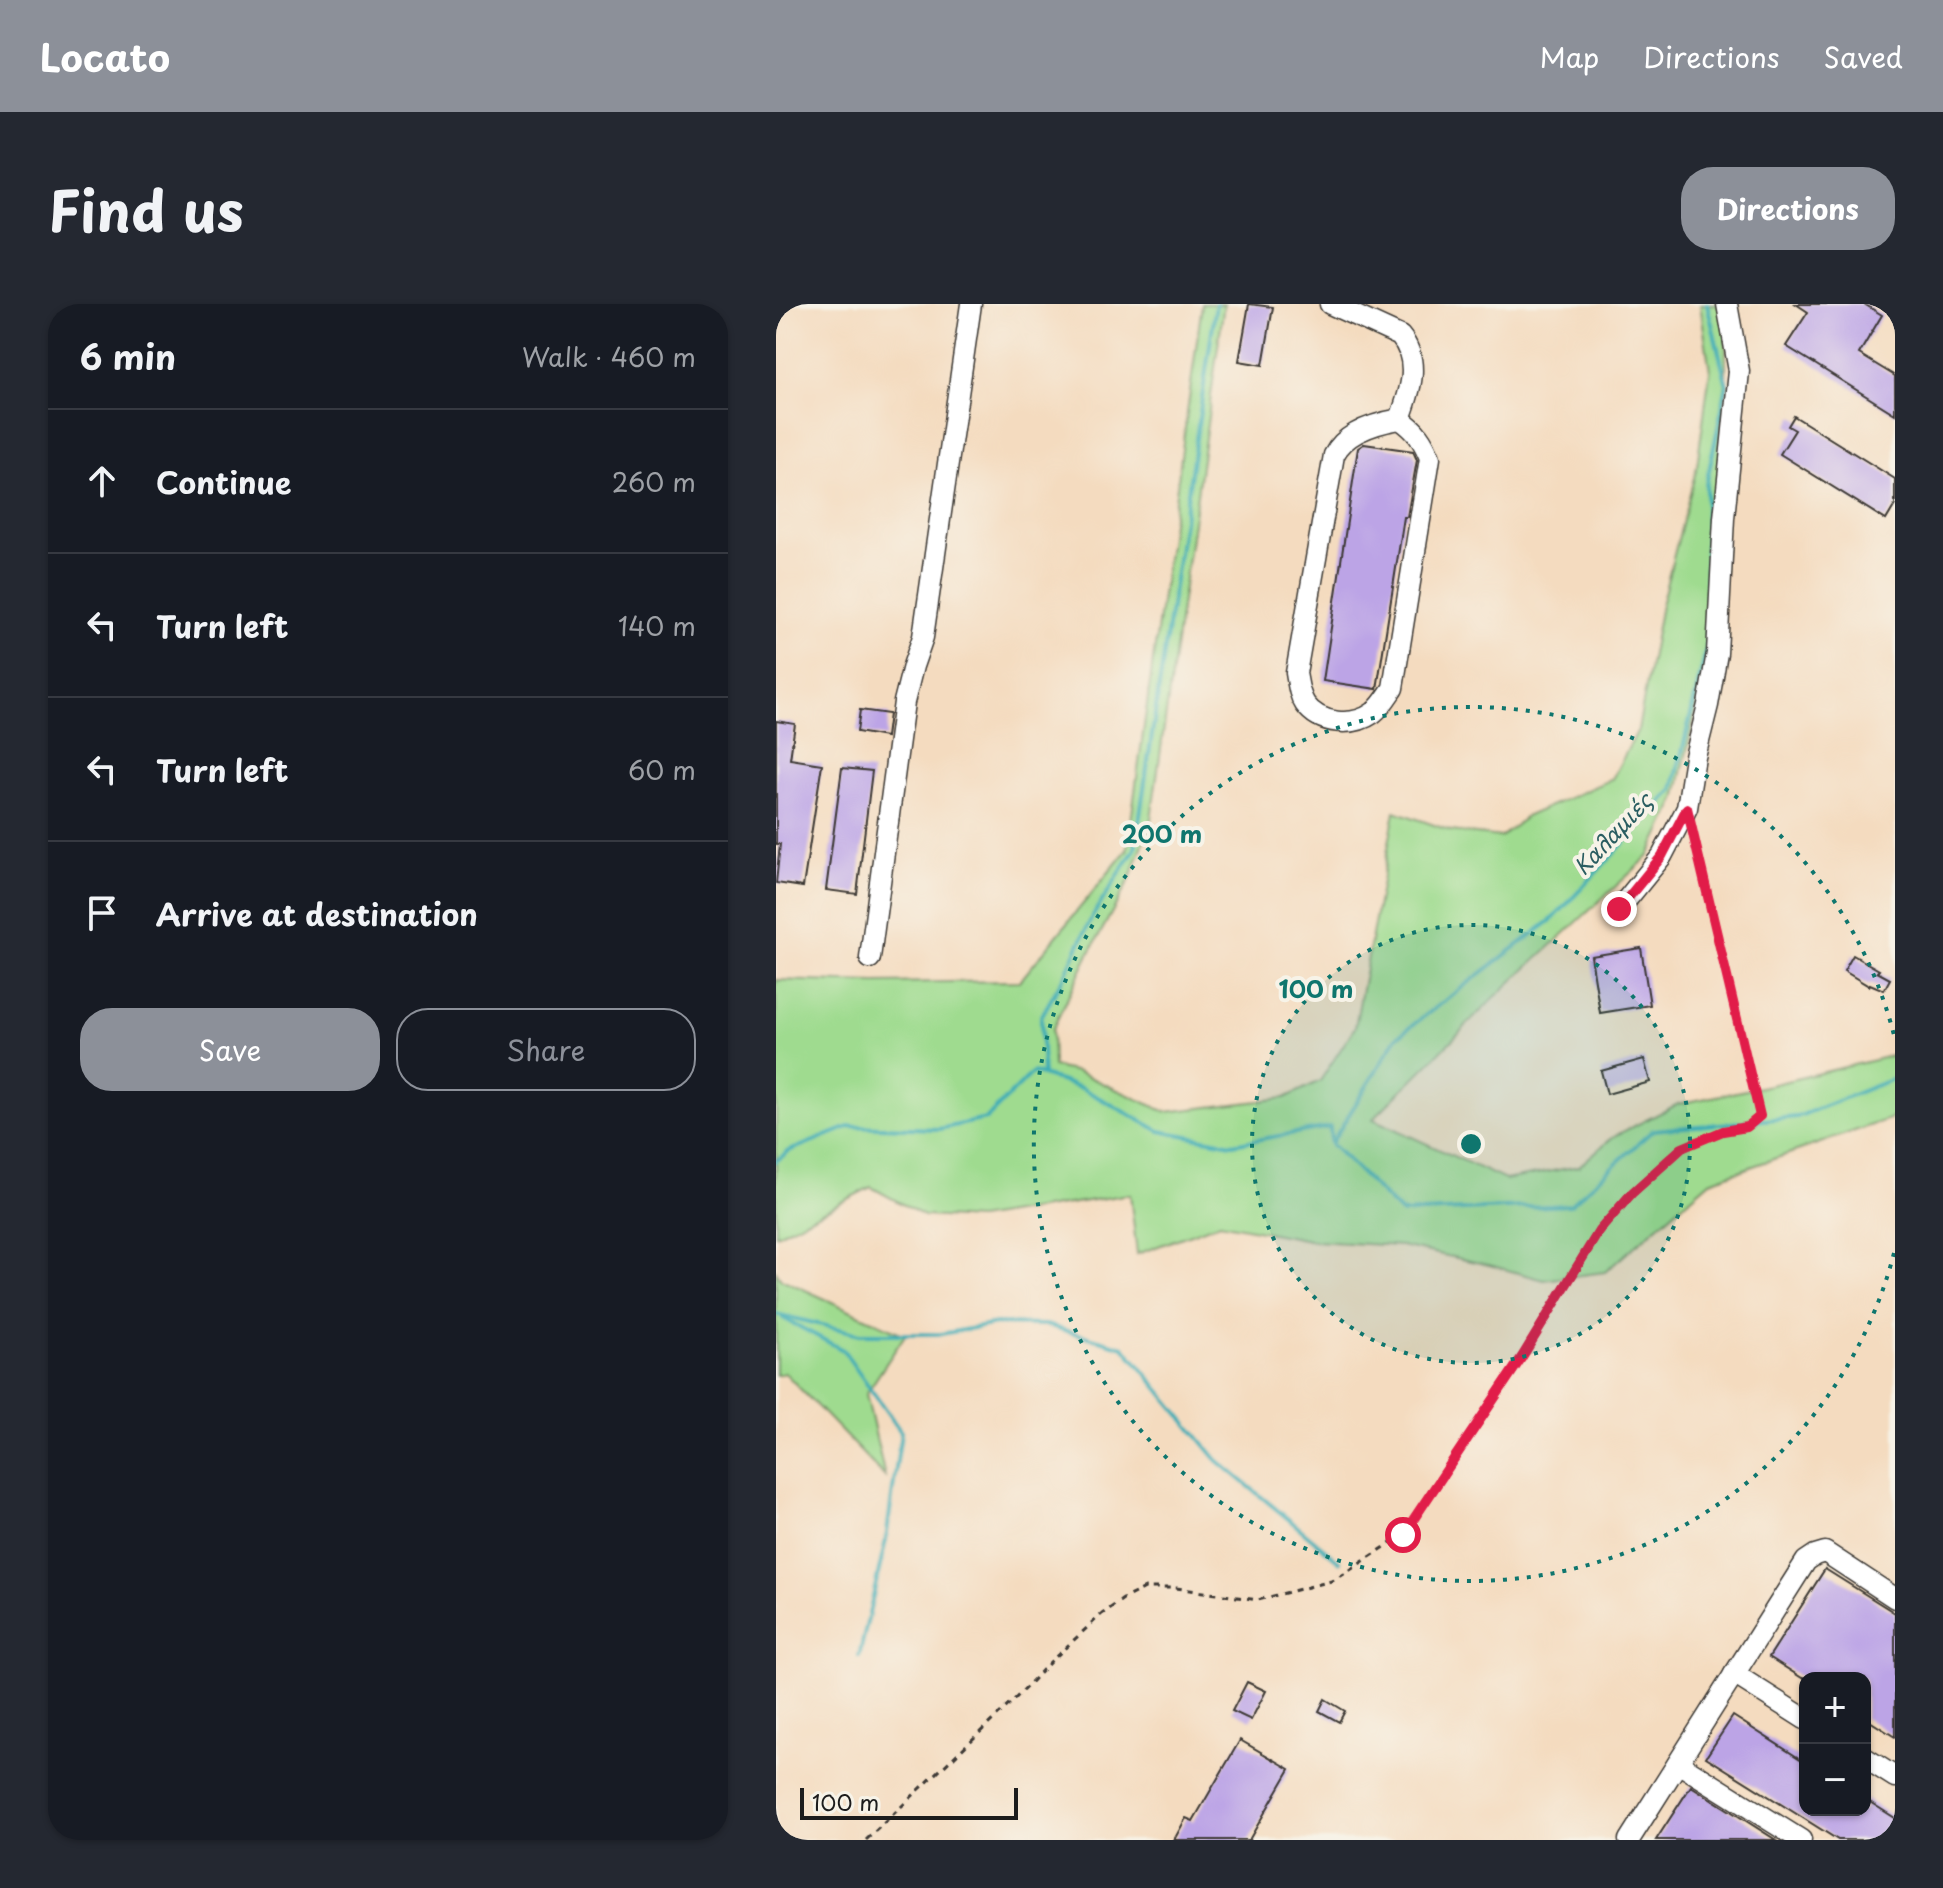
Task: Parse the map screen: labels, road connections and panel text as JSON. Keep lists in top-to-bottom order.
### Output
{
  "water": ["Καλαμιές"],
  "scale_bar": "100 m",
  "page": {
    "header": "Locato",
    "nav": ["Map", "Directions", "Saved"],
    "title": "Find us",
    "buttons": [
      "Directions",
      ["Save", "Share"]
    ],
    "heading": ["6 min", "Walk · 460 m"],
    "list": [
      ["Continue", "260 m"],
      ["Turn left", "140 m"],
      ["Turn left", "60 m"],
      "Arrive at destination"
    ],
    "map_buttons": ["+", "−"],
    "scale": "100 m"
  },
  "rings": ["200 m", "100 m"]
}
